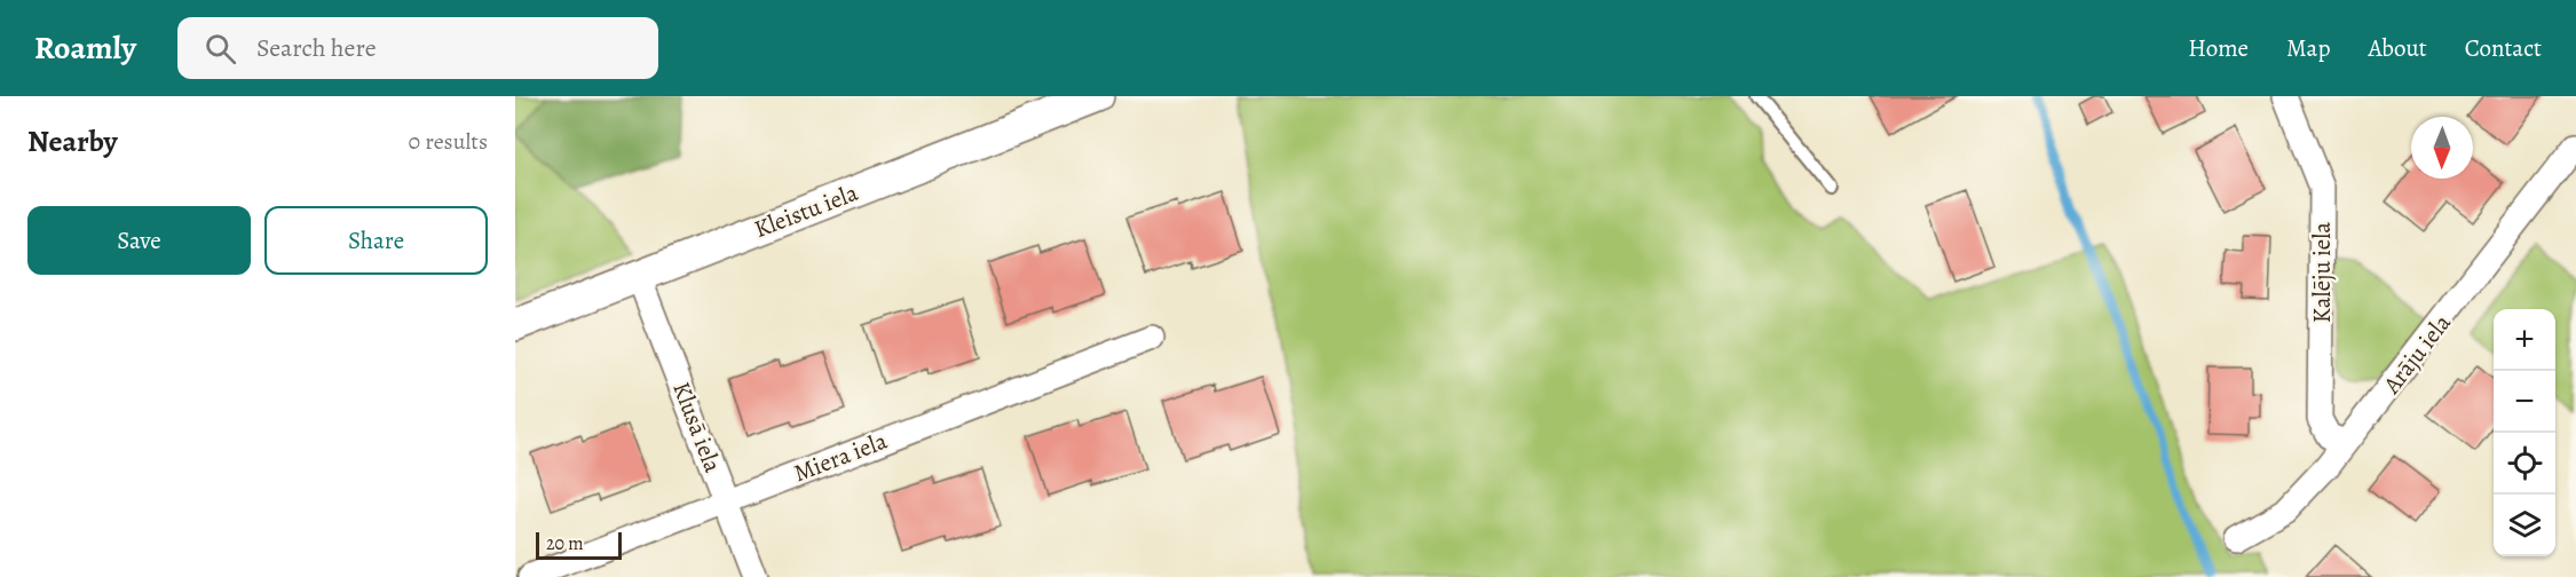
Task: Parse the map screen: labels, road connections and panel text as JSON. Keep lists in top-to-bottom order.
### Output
{
  "streets": {
    "street": [
      "Kleistu iela",
      "Kalēju iela",
      "Arāju iela",
      "Klusā iela",
      "Miera iela"
    ]
  },
  "crossings": [
    ["Kleistu iela", "Klusā iela"],
    ["Kalēju iela", "Arāju iela"],
    ["Klusā iela", "Miera iela"]
  ],
  "scale_bar": "20 m",
  "north": "bottom",
  "page": {
    "header": "Roamly",
    "search": "Search here",
    "nav": [
      "Home",
      "Map",
      "About",
      "Contact"
    ],
    "heading": ["Nearby", "0 results"],
    "buttons": ["Save", "Share"],
    "map_buttons": ["+", "−"],
    "scale": "20 m"
  }
}
